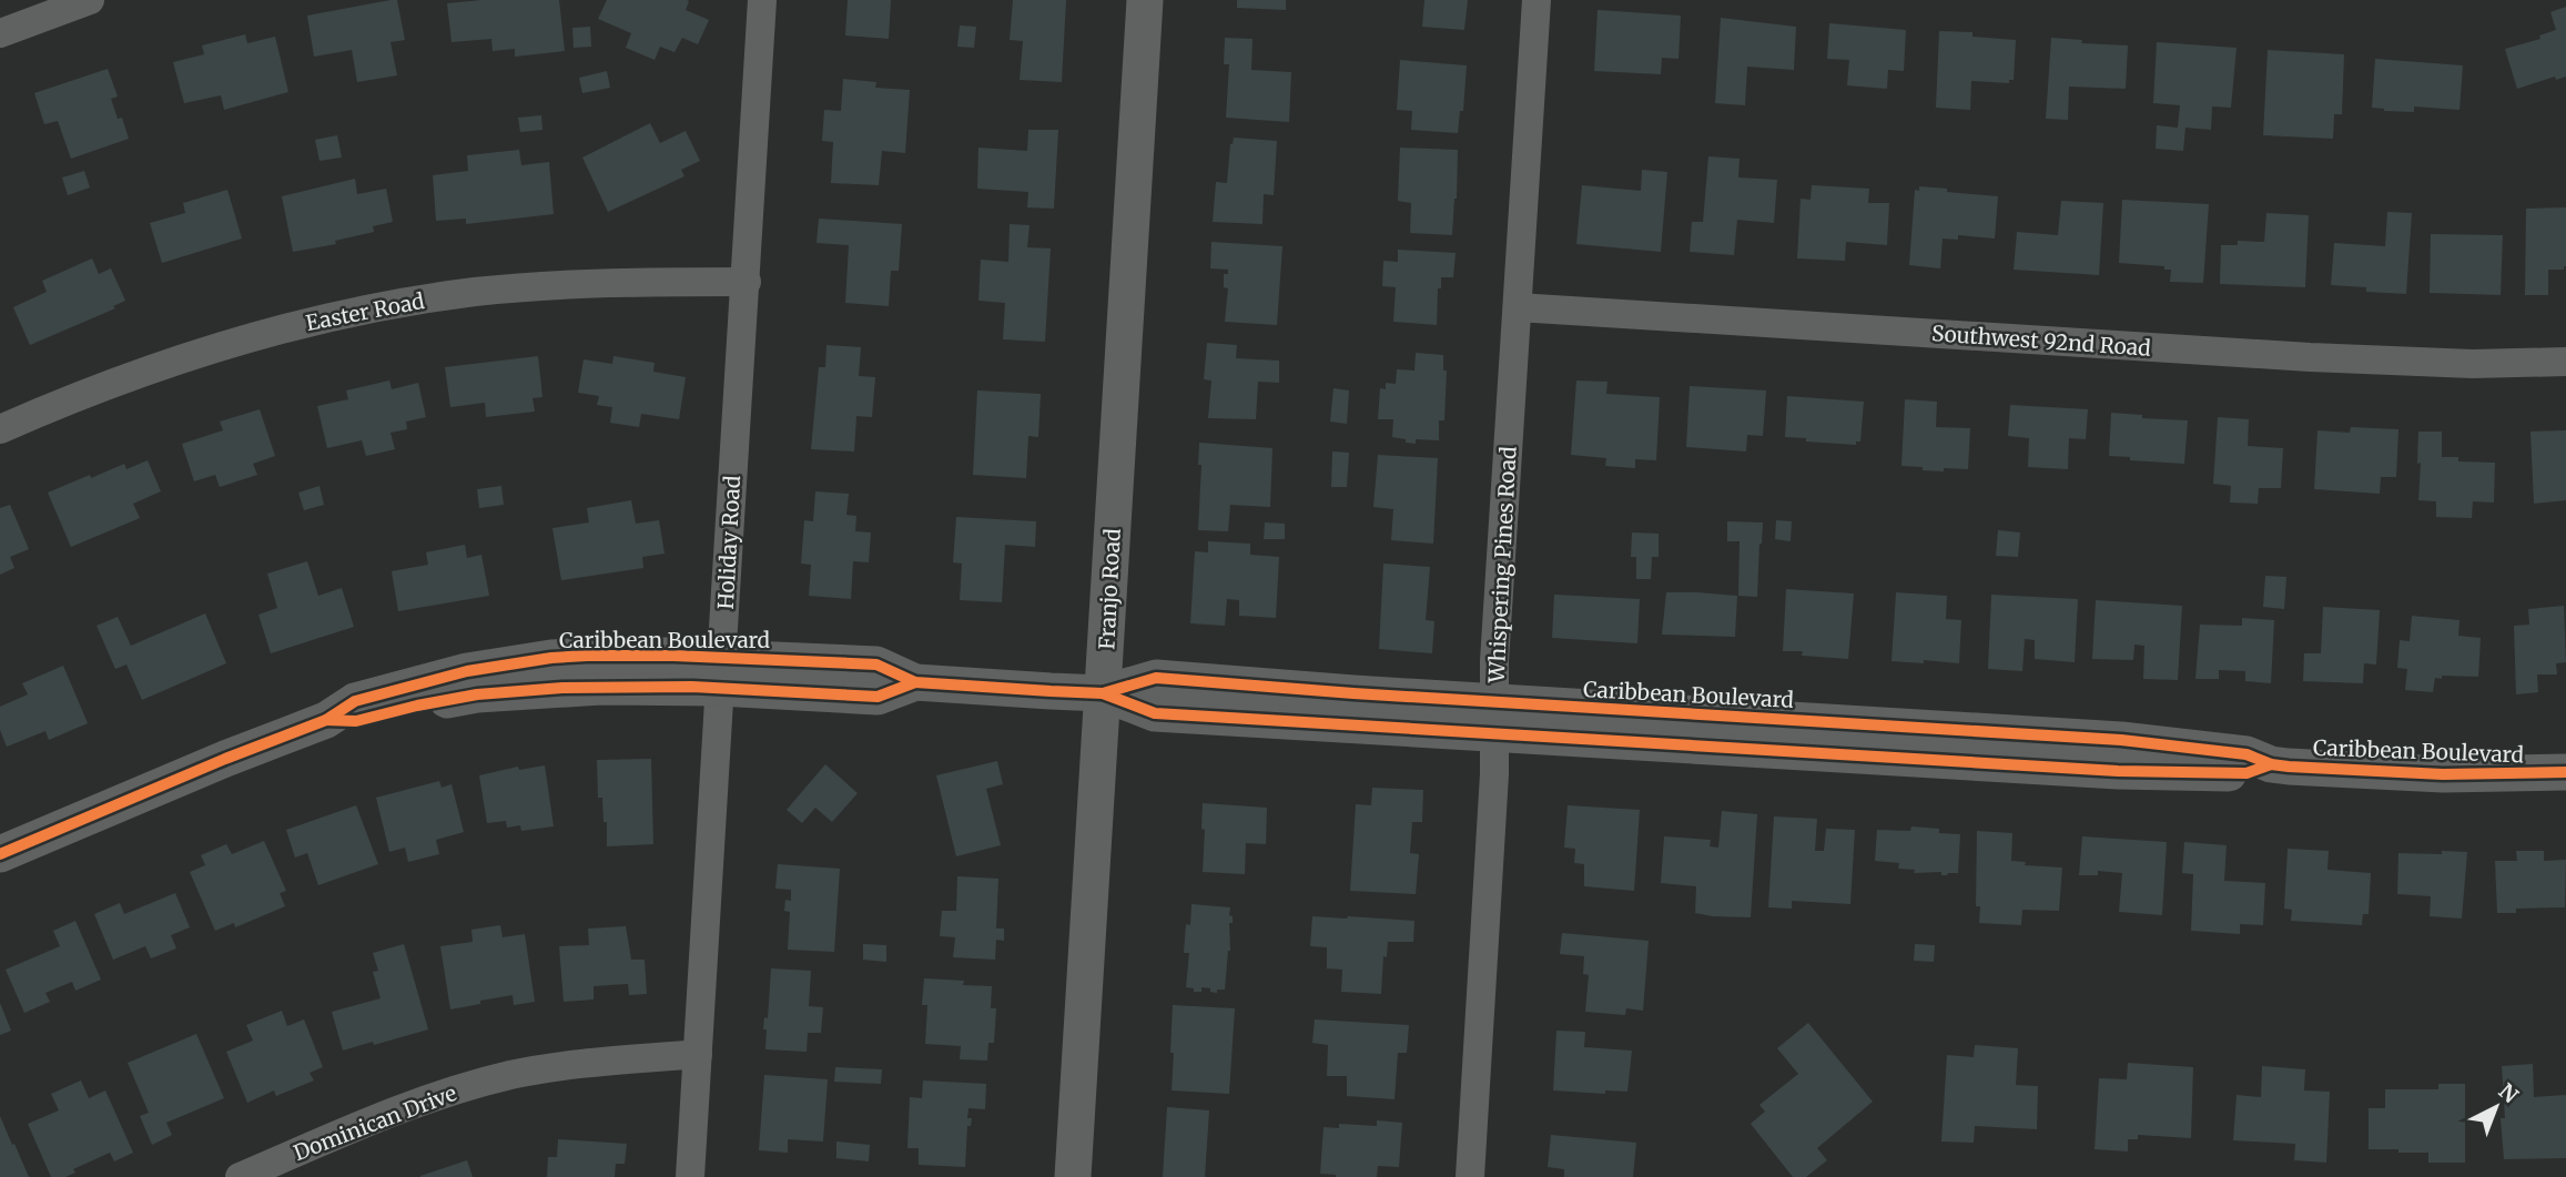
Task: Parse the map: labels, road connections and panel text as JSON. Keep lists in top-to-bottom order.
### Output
{
  "streets": {
    "street": [
      "Easter Road",
      "Southwest 92nd Road",
      "Holiday Road",
      "Whispering Pines Road",
      "Franjo Road",
      "Caribbean Boulevard",
      "Dominican Drive"
    ]
  },
  "crossings": [
    ["Easter Road", "Holiday Road"],
    ["Southwest 92nd Road", "Whispering Pines Road"],
    ["Holiday Road", "Caribbean Boulevard"],
    ["Holiday Road", "Dominican Drive"],
    ["Whispering Pines Road", "Caribbean Boulevard"],
    ["Franjo Road", "Caribbean Boulevard"]
  ],
  "north": "top right"
}
